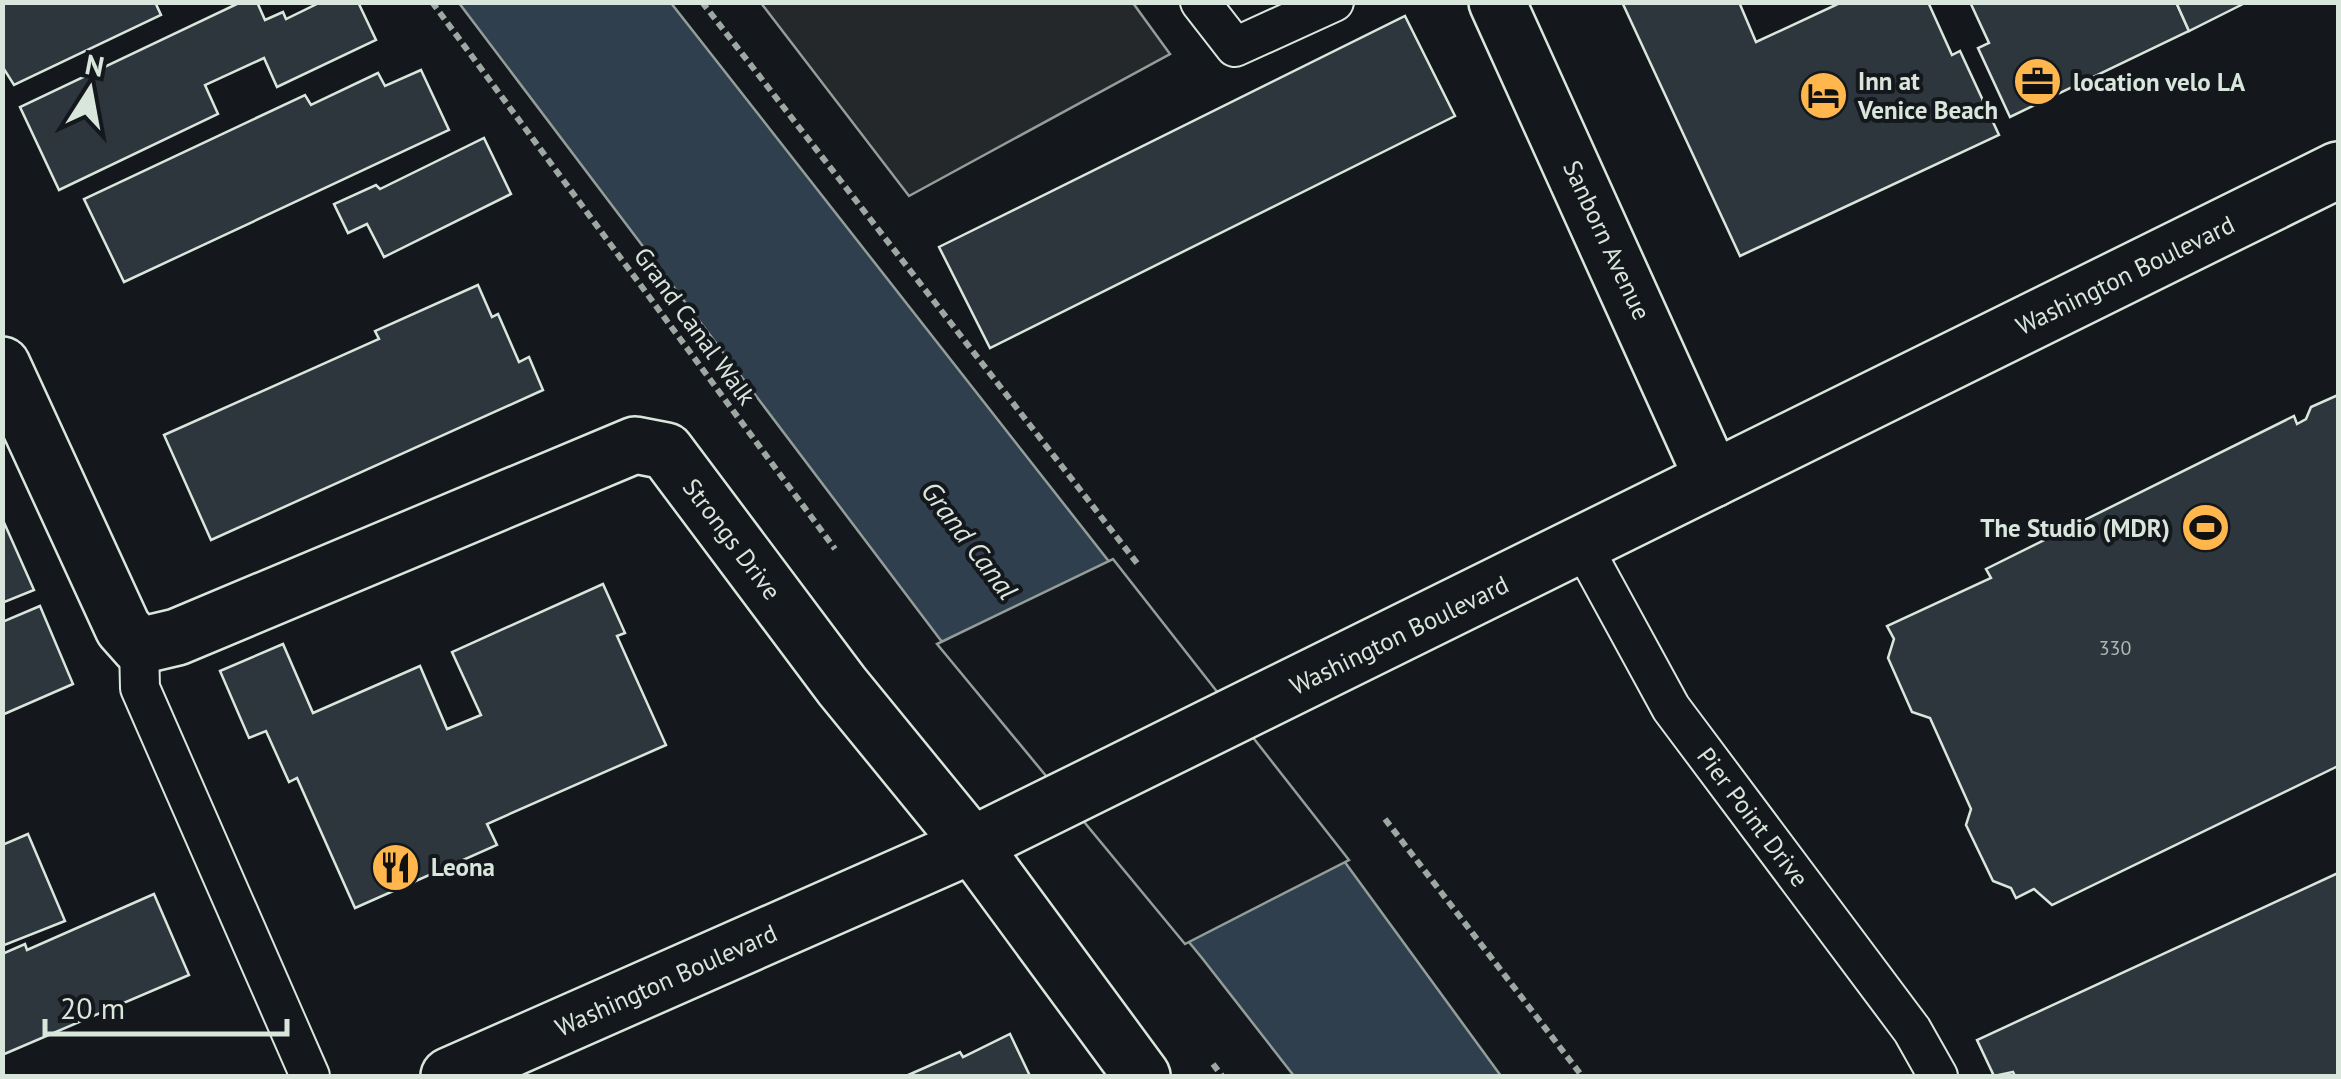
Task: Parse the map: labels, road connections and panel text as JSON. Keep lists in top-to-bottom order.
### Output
{
  "streets": {
    "street": ["Sanborn Avenue", "Washington Boulevard", "Strongs Drive"],
    "lane": ["Pier Point Drive"],
    "path": ["Grand Canal Walk"]
  },
  "crossings": [
    ["Sanborn Avenue", "Washington Boulevard"],
    ["Washington Boulevard", "Strongs Drive"],
    ["Washington Boulevard", "Pier Point Drive"]
  ],
  "water": ["Grand Canal"],
  "places": {
    "office": ["location velo LA"],
    "hotel": ["Inn at Venice Beach"],
    "sports": ["The Studio (MDR)"],
    "restaurant": ["Leona"]
  },
  "house_numbers": ["330"],
  "scale_bar": "20 m",
  "north": "top"
}
